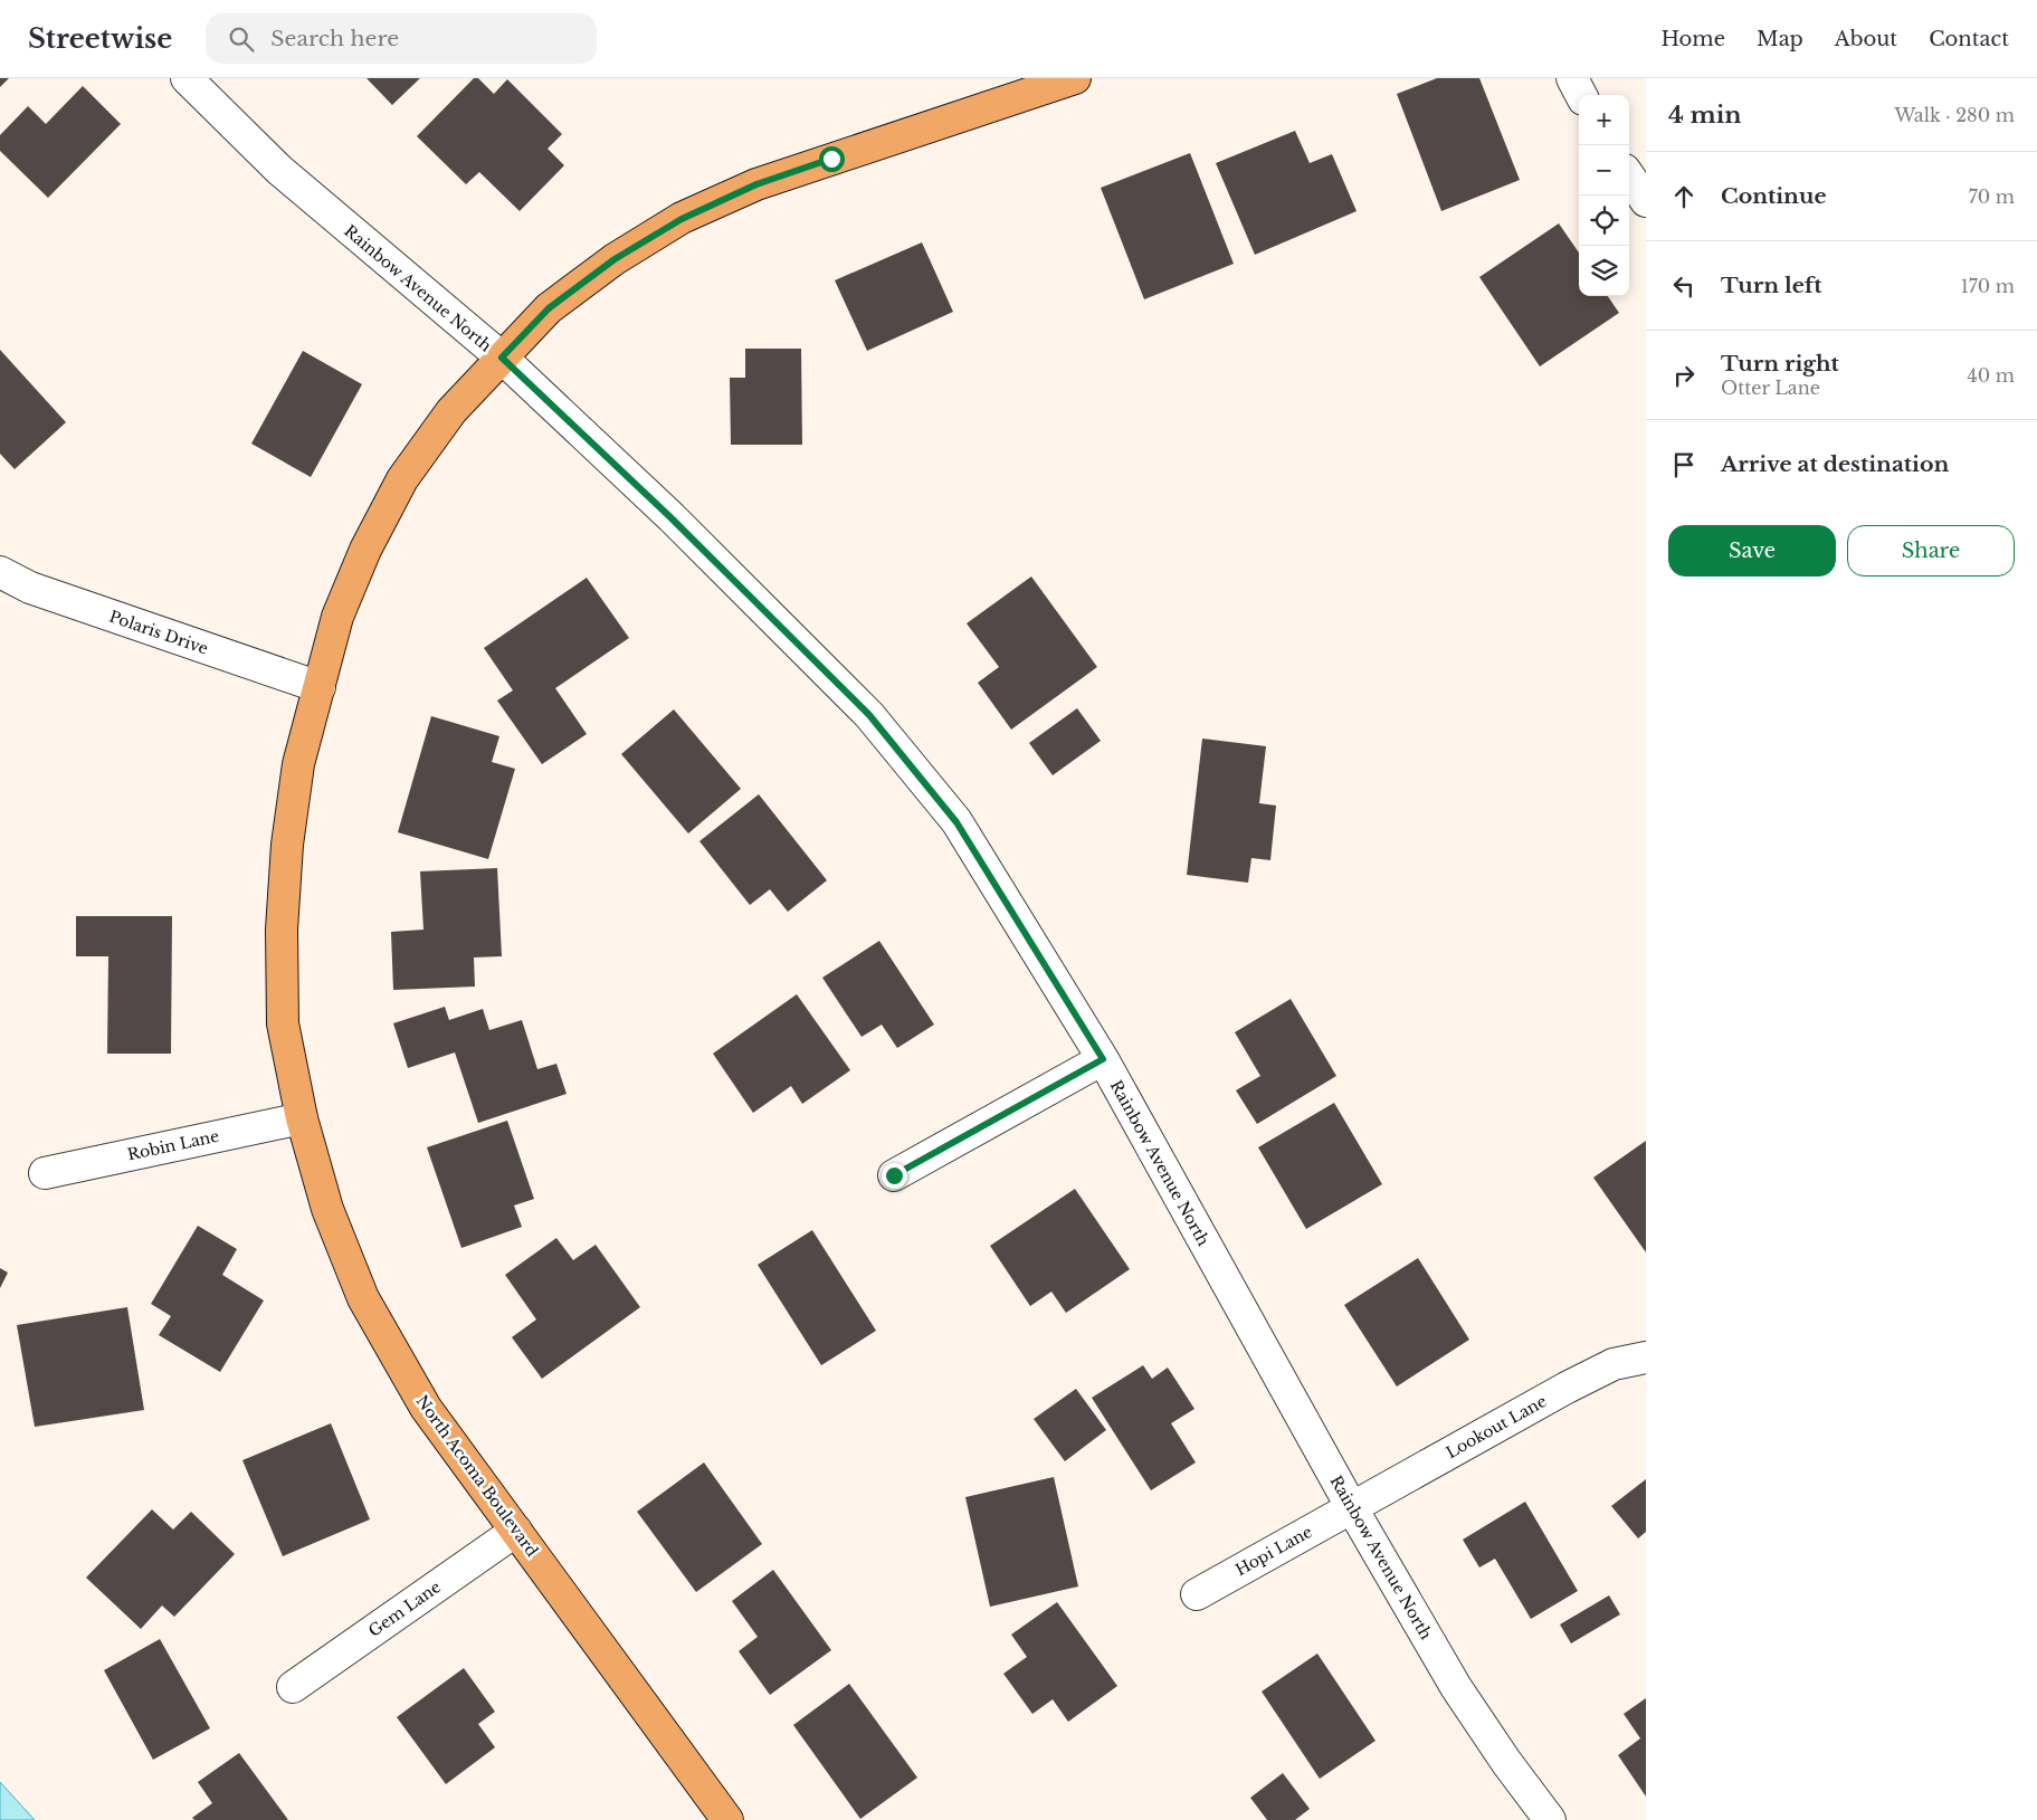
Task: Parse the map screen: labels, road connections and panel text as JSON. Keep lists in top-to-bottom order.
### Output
{
  "streets": {
    "main road": ["North Acoma Boulevard"],
    "street": [
      "Rainbow Avenue North",
      "Polaris Drive",
      "Robin Lane",
      "Lookout Lane",
      "Hopi Lane",
      "Gem Lane"
    ]
  },
  "crossings": [
    ["Rainbow Avenue North", "Lookout Lane"],
    ["Rainbow Avenue North", "North Acoma Boulevard"],
    ["Rainbow Avenue North", "Hopi Lane"],
    ["Polaris Drive", "North Acoma Boulevard"],
    ["Robin Lane", "North Acoma Boulevard"],
    ["Lookout Lane", "Hopi Lane"],
    ["North Acoma Boulevard", "Gem Lane"]
  ],
  "page": {
    "header": "Streetwise",
    "search": "Search here",
    "nav": [
      "Home",
      "Map",
      "About",
      "Contact"
    ],
    "heading": ["4 min", "Walk · 280 m"],
    "map_buttons": ["+", "−"],
    "list": [
      ["Continue", "70 m"],
      ["Turn left", "170 m"],
      ["Turn right", "Otter Lane", "40 m"],
      "Arrive at destination"
    ],
    "buttons": ["Save", "Share"]
  }
}
